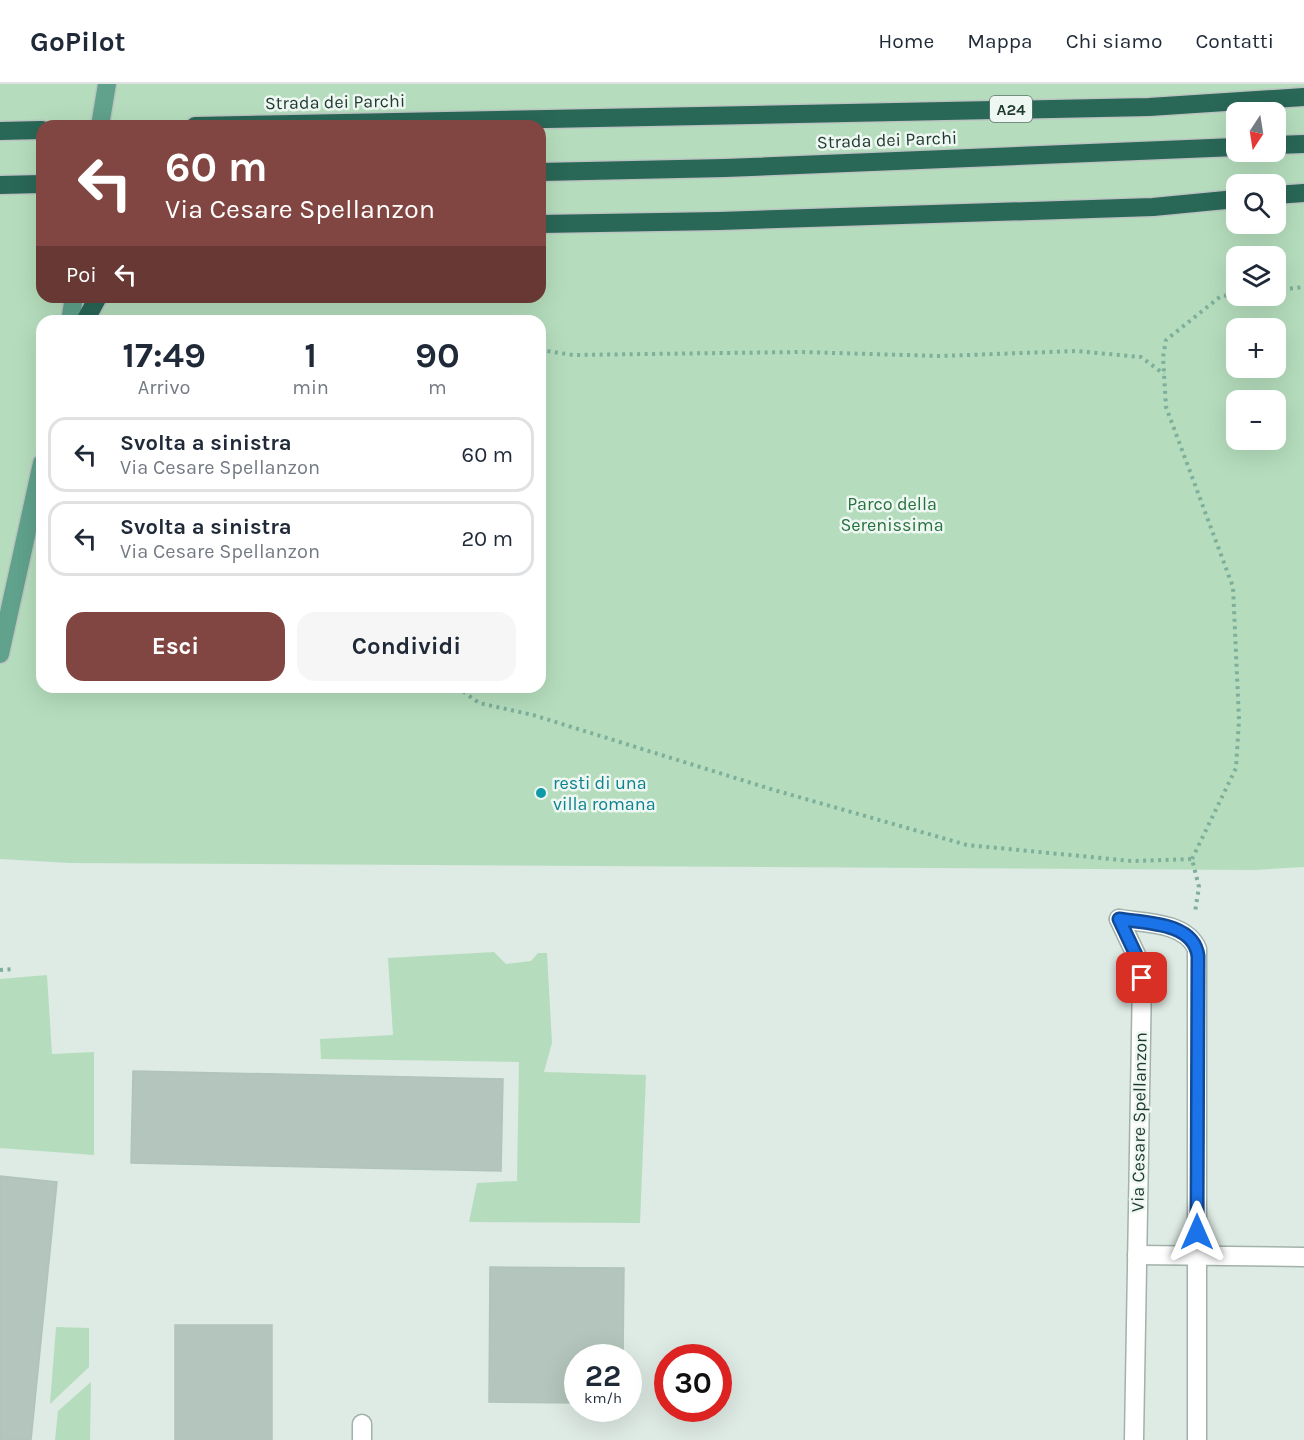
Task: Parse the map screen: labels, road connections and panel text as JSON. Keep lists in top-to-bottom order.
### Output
{
  "streets": {
    "highway": ["Strada dei Parchi", "A24"],
    "street": ["Via Cesare Spellanzon"]
  },
  "parks": ["Parco della Serenissima"],
  "places": ["resti di una villa romana"],
  "north": "bottom",
  "page": {
    "header": "GoPilot",
    "nav": [
      "Home",
      "Mappa",
      "Chi siamo",
      "Contatti"
    ],
    "map_buttons": ["+", "−"],
    "turn": ["60 m", "Via Cesare Spellanzon"],
    "then": "Poi",
    "eta": [
      "17:49",
      "Arrivo",
      "1",
      "min",
      "90",
      "m"
    ],
    "list": [
      {
        "name": "Svolta a sinistra",
        "note": "Via Cesare Spellanzon",
        "value": "60 m"
      },
      {
        "name": "Svolta a sinistra",
        "note": "Via Cesare Spellanzon",
        "value": "20 m"
      }
    ],
    "buttons": ["Esci", "Condividi"],
    "speed": "22 km/h",
    "limit": "30"
  }
}
